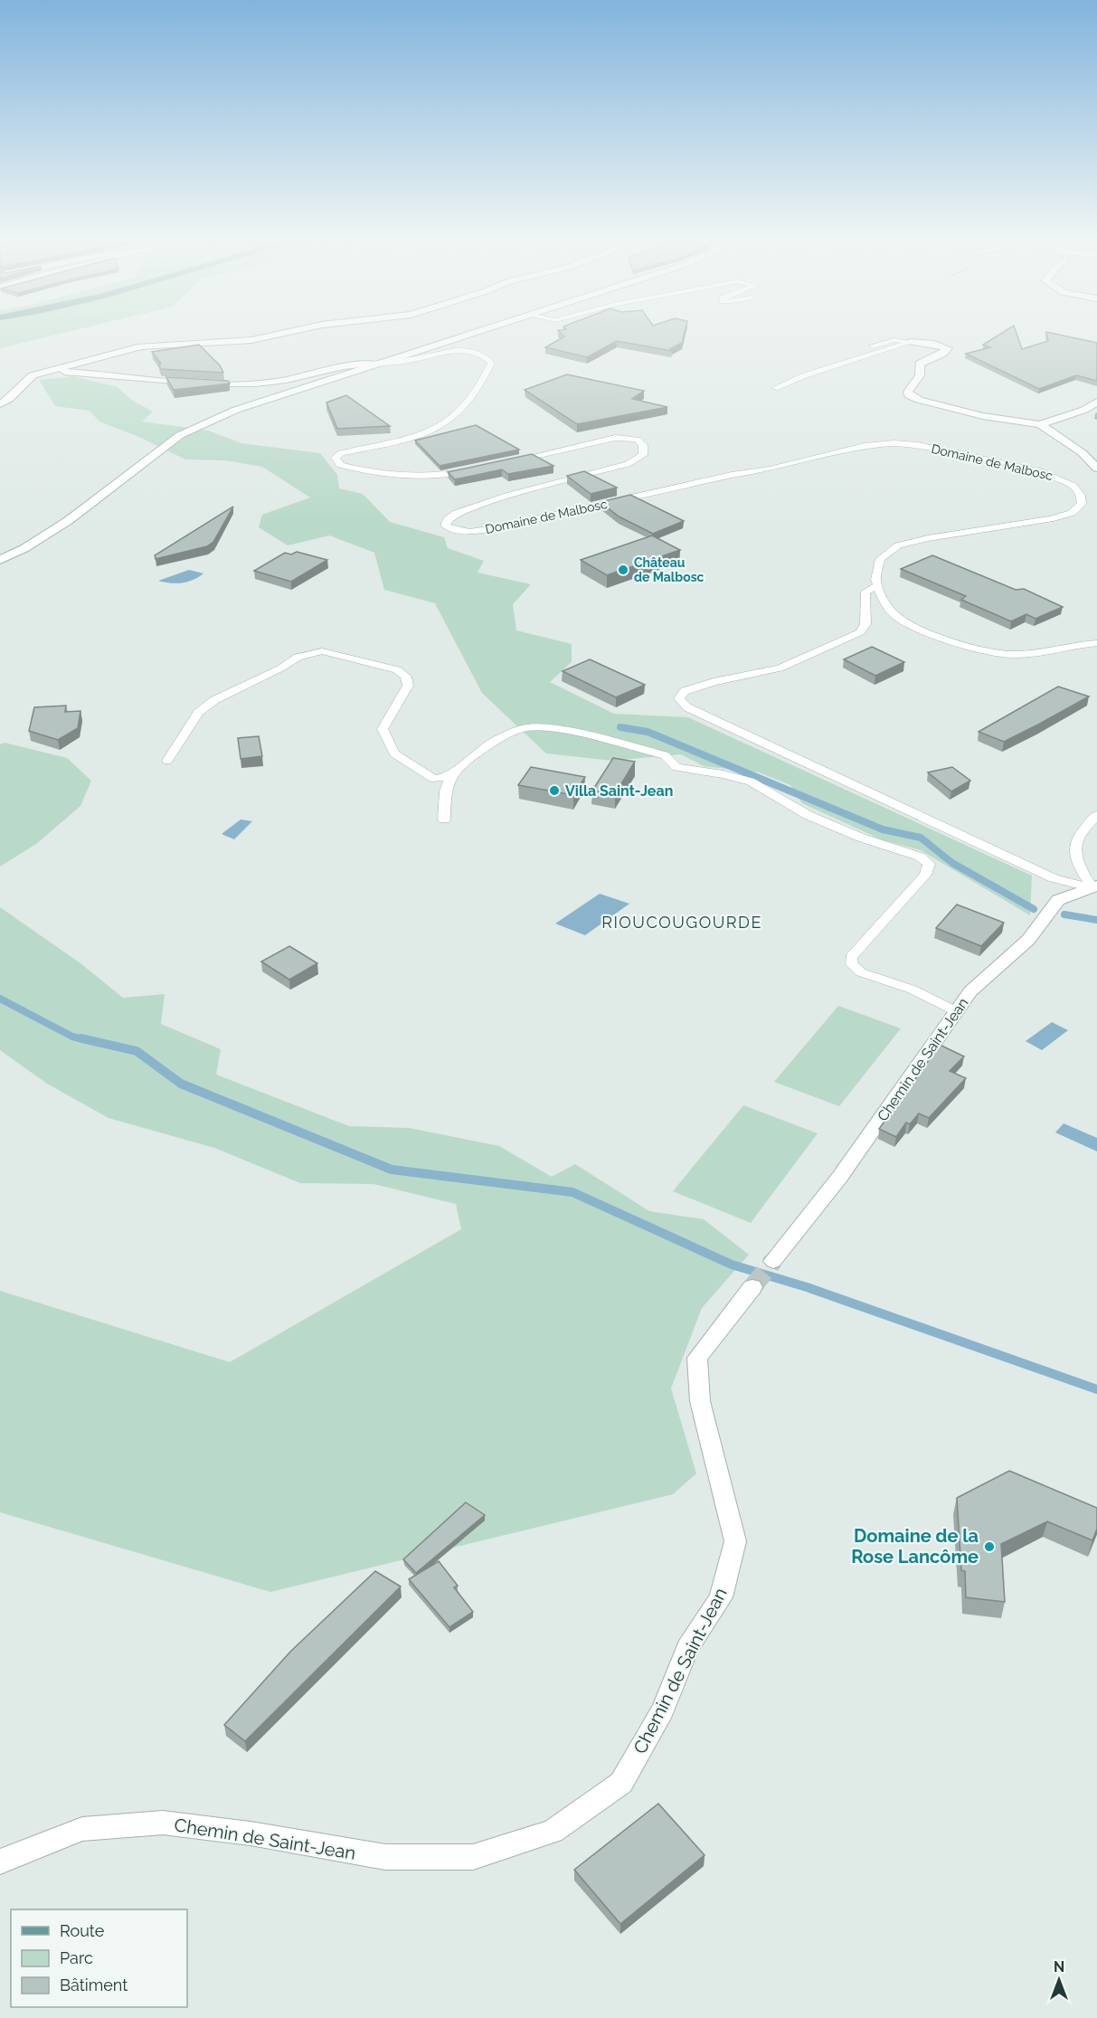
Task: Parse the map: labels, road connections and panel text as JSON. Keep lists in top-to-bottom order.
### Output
{
  "streets": {
    "street": ["Chemin de Saint-Jean"],
    "lane": ["Domaine de Malbosc"]
  },
  "crossings": [
    ["Domaine de Malbosc", "Chemin de Saint-Jean"]
  ],
  "districts": ["RIOUCOUGOURDE"],
  "places": ["Château de Malbosc", "Villa Saint-Jean", "Domaine de la Rose Lancôme"],
  "legend": ["Route", "Parc", "Bâtiment"],
  "north": "top"
}
